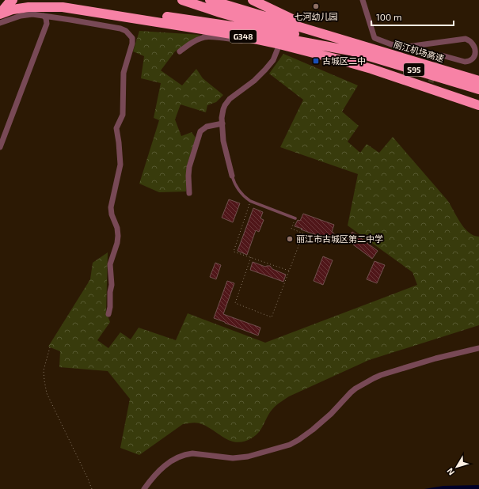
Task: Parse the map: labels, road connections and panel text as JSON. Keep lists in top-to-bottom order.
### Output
{
  "streets": {
    "highway": ["G348", "丽江机场高速", "S95"]
  },
  "crossings": [
    ["丽江机场高速", "S95"]
  ],
  "places": {
    "other": ["七河幼儿园", "丽江市古城区第二中学"],
    "transit": ["古城区二中"]
  },
  "scale_bar": "100 m",
  "north": "bottom left"
}
